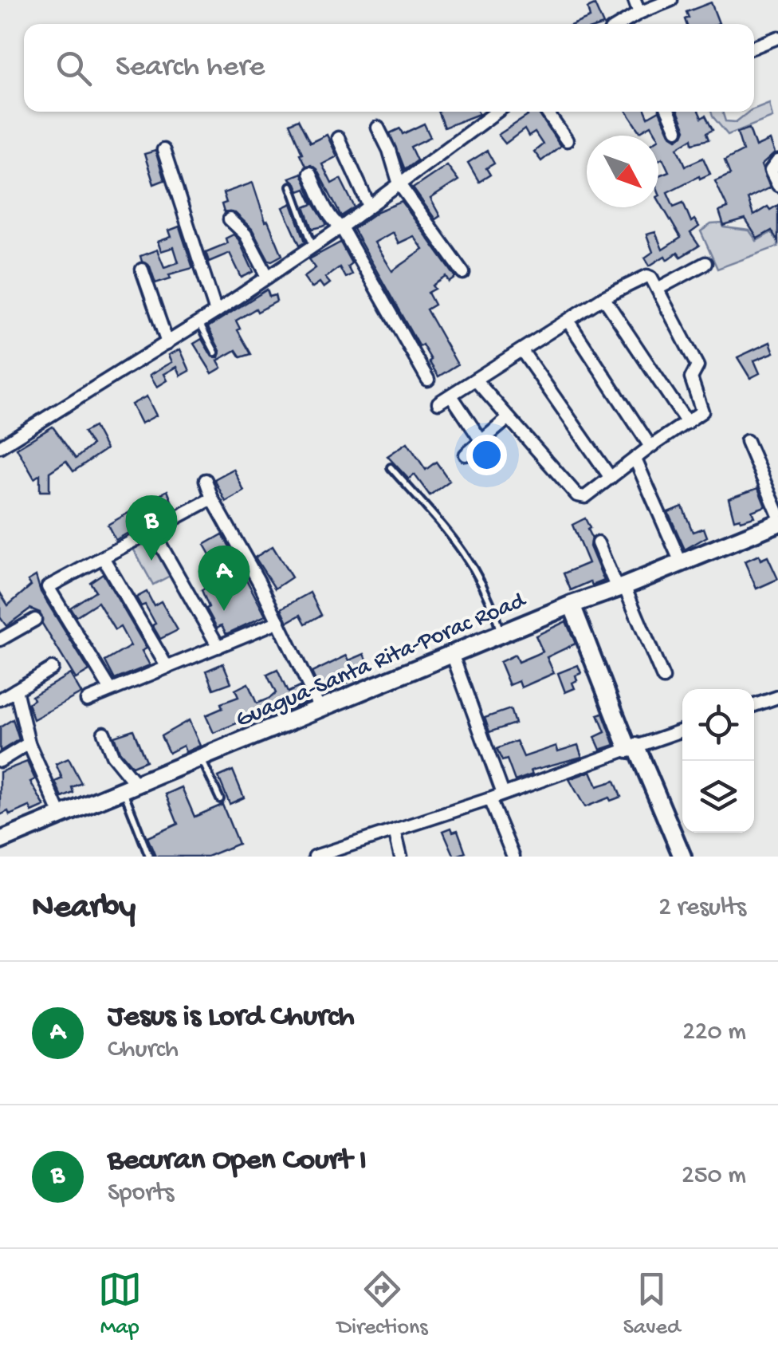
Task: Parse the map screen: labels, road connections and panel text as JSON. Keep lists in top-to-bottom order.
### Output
{
  "streets": {
    "main road": ["Guagua-Santa Rita-Porac Road"]
  },
  "north": "bottom right",
  "page": {
    "search": "Search here",
    "pins": ["B", "A"],
    "heading": ["Nearby", "2 results"],
    "list": [
      {
        "mark": "A",
        "name": "Jesus is Lord Church",
        "note": "Church",
        "value": "220 m"
      },
      {
        "mark": "B",
        "name": "Becuran Open Court I",
        "note": "Sports",
        "value": "250 m"
      }
    ],
    "nav": ["Map", "Directions", "Saved"]
  }
}
